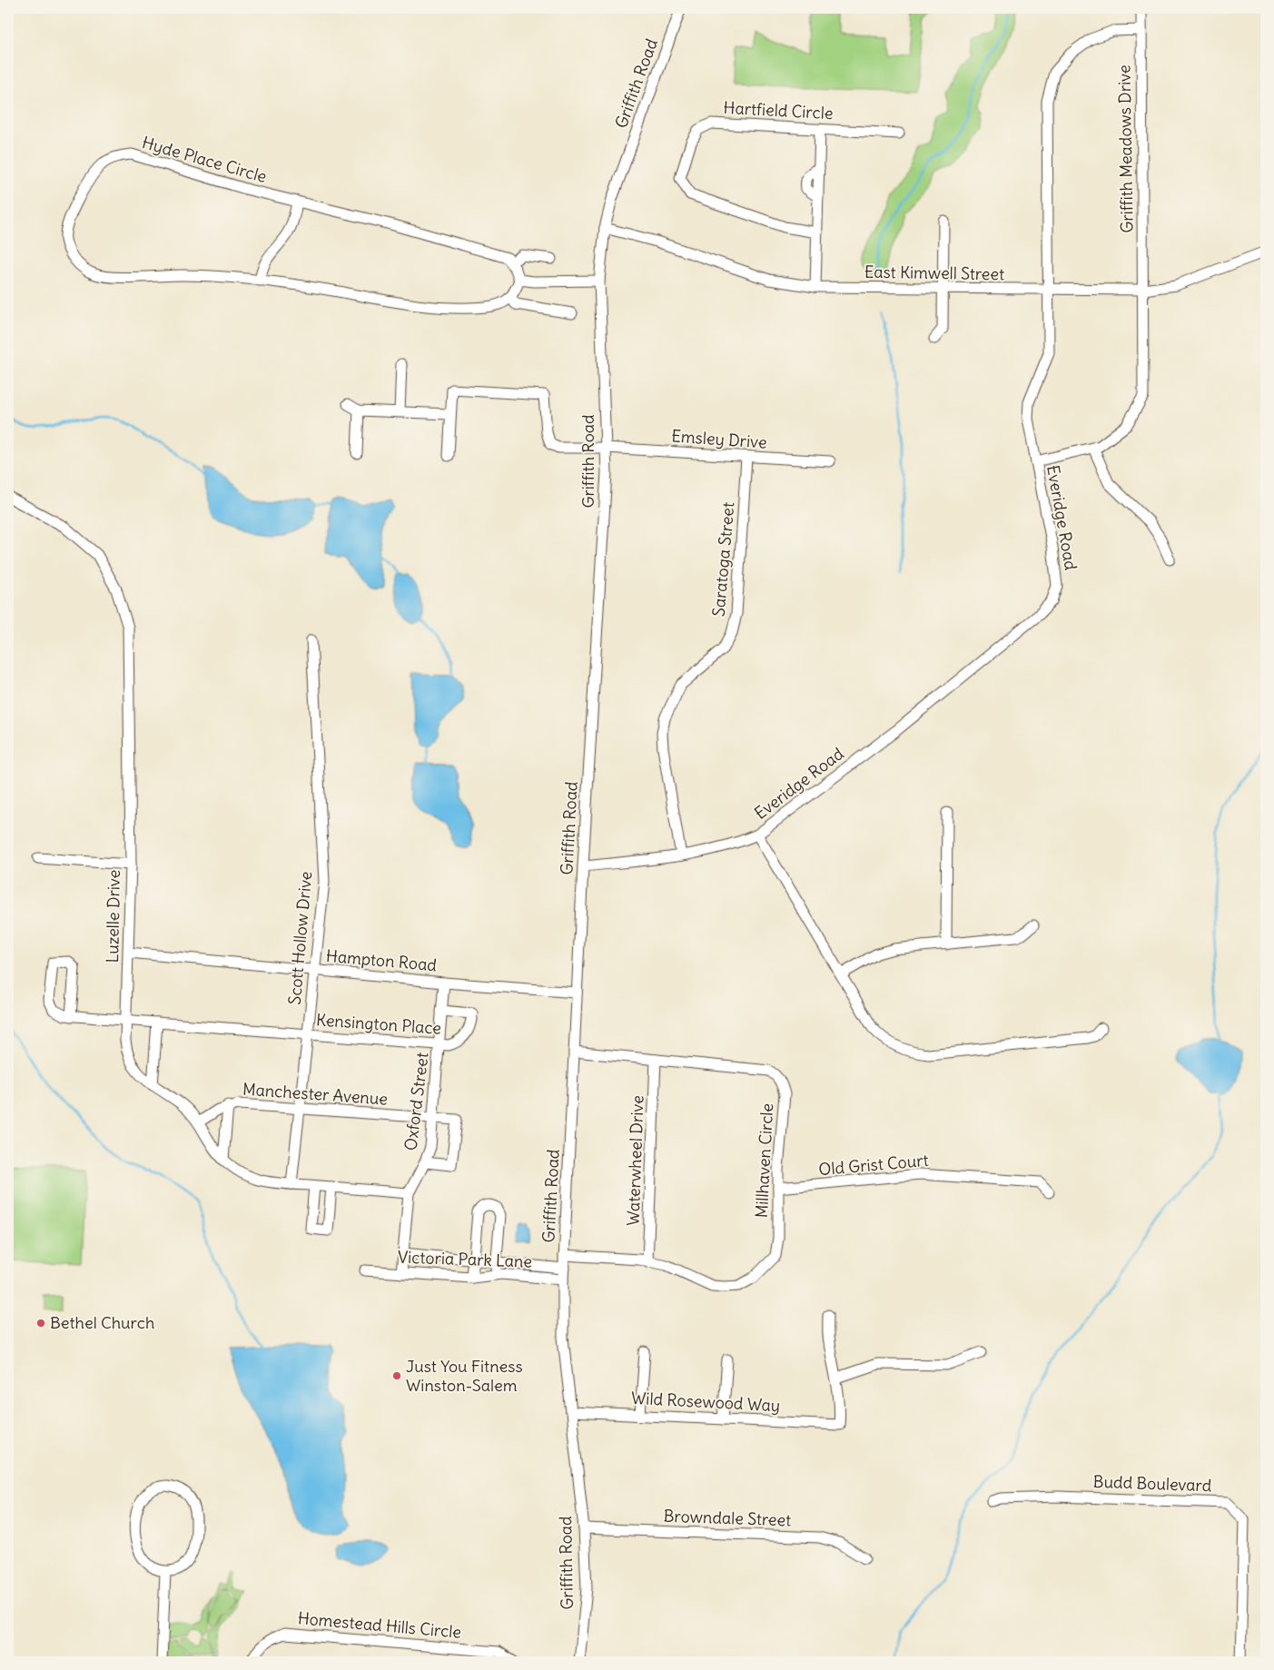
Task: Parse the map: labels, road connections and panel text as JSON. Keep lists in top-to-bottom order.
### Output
{
  "streets": {
    "street": [
      "Griffith Road",
      "Hartfield Circle",
      "Griffith Meadows Drive",
      "Hyde Place Circle",
      "East Kimwell Street",
      "Emsley Drive",
      "Everidge Road",
      "Saratoga Street",
      "Luzelle Drive",
      "Scott Hollow Drive",
      "Hampton Road",
      "Kensington Place",
      "Manchester Avenue",
      "Oxford Street",
      "Waterwheel Drive",
      "Millhaven Circle",
      "Old Grist Court",
      "Victoria Park Lane",
      "Wild Rosewood Way",
      "Budd Boulevard",
      "Browndale Street",
      "Homestead Hills Circle"
    ]
  },
  "crossings": [
    ["Griffith Road", "East Kimwell Street"],
    ["Griffith Road", "Emsley Drive"],
    ["Griffith Road", "Everidge Road"],
    ["Griffith Road", "Hampton Road"],
    ["Griffith Road", "Millhaven Circle"],
    ["Griffith Road", "Victoria Park Lane"],
    ["Griffith Road", "Wild Rosewood Way"],
    ["Griffith Road", "Browndale Street"],
    ["Griffith Meadows Drive", "East Kimwell Street"],
    ["Griffith Meadows Drive", "Everidge Road"],
    ["East Kimwell Street", "Everidge Road"],
    ["Emsley Drive", "Saratoga Street"],
    ["Everidge Road", "Saratoga Street"],
    ["Luzelle Drive", "Scott Hollow Drive"],
    ["Luzelle Drive", "Hampton Road"],
    ["Luzelle Drive", "Kensington Place"],
    ["Luzelle Drive", "Manchester Avenue"],
    ["Luzelle Drive", "Oxford Street"],
    ["Scott Hollow Drive", "Hampton Road"],
    ["Scott Hollow Drive", "Kensington Place"],
    ["Scott Hollow Drive", "Manchester Avenue"],
    ["Hampton Road", "Oxford Street"],
    ["Kensington Place", "Oxford Street"],
    ["Manchester Avenue", "Oxford Street"],
    ["Waterwheel Drive", "Millhaven Circle"],
    ["Millhaven Circle", "Old Grist Court"],
    ["Millhaven Circle", "Victoria Park Lane"]
  ],
  "places": ["Bethel Church", "Just You Fitness Winston-Salem"]
}
